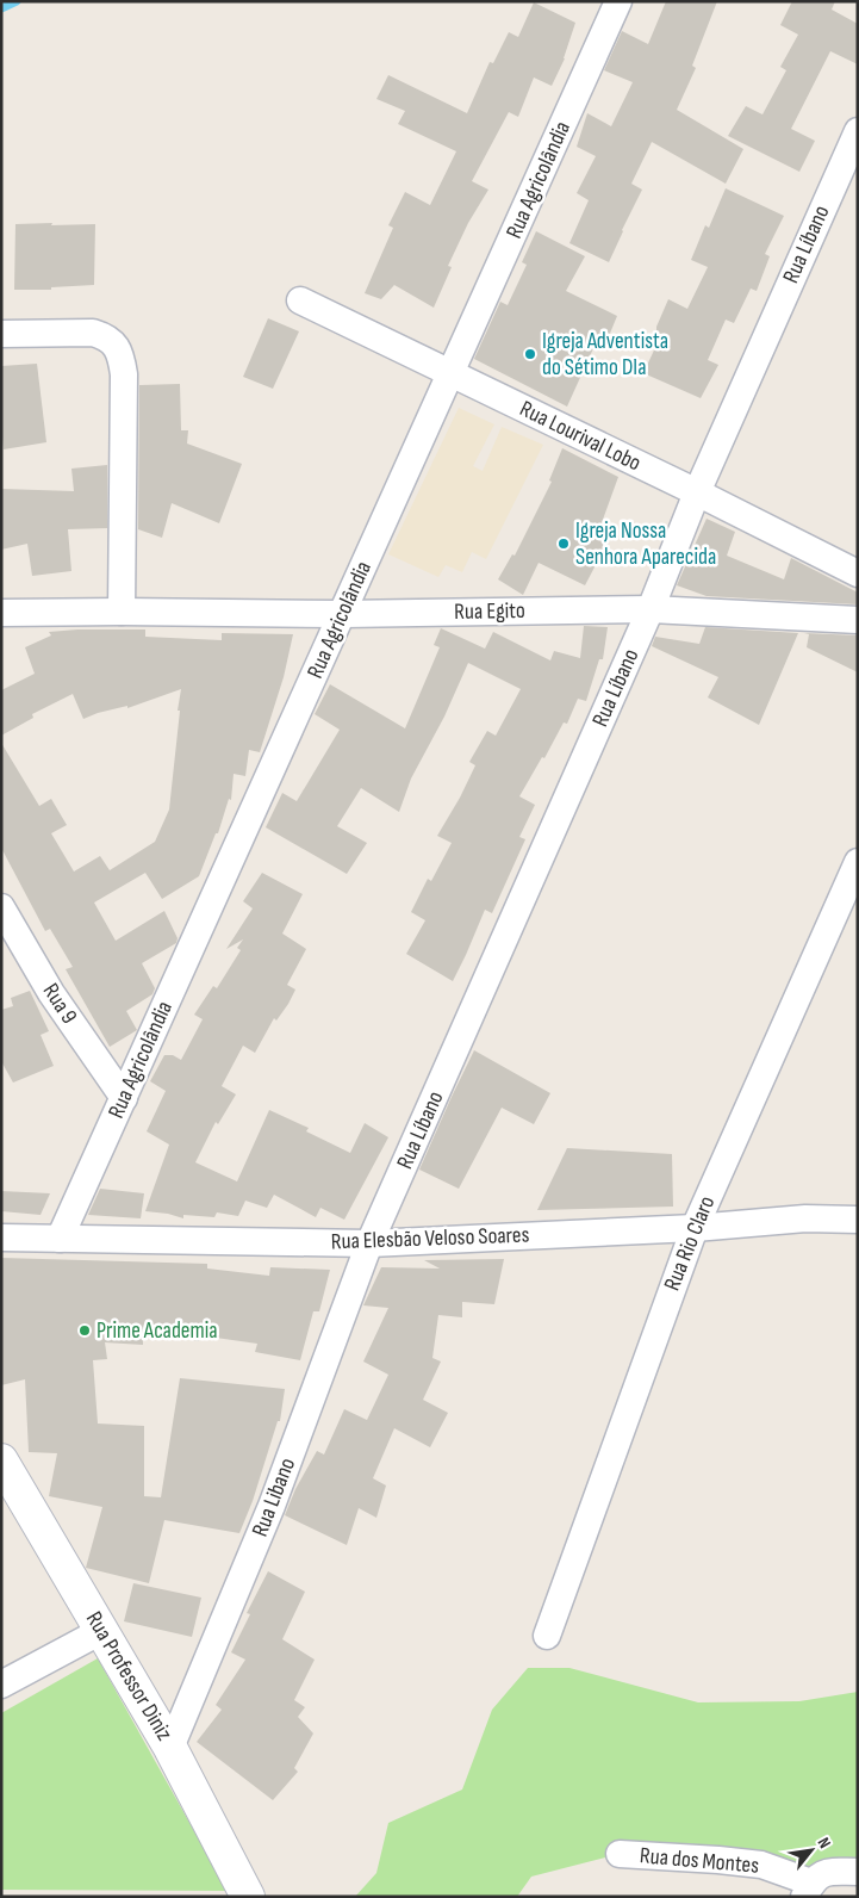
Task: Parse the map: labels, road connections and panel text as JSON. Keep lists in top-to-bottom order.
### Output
{
  "streets": {
    "street": [
      "Rua Agricolândia",
      "Rua Líbano",
      "Rua Lourival Lobo",
      "Rua Egito",
      "Rua 9",
      "Rua Elesbão Veloso Soares",
      "Rua Rio Claro",
      "Rua Libano",
      "Rua Professor Diniz",
      "Rua dos Montes"
    ]
  },
  "crossings": [
    ["Rua Agricolândia", "Rua Lourival Lobo"],
    ["Rua Agricolândia", "Rua Egito"],
    ["Rua Agricolândia", "Rua 9"],
    ["Rua Agricolândia", "Rua Elesbão Veloso Soares"],
    ["Rua Líbano", "Rua Lourival Lobo"],
    ["Rua Líbano", "Rua Egito"],
    ["Rua Líbano", "Rua Elesbão Veloso Soares"],
    ["Rua Líbano", "Rua Libano"],
    ["Rua Elesbão Veloso Soares", "Rua Rio Claro"],
    ["Rua Elesbão Veloso Soares", "Rua Libano"],
    ["Rua Libano", "Rua Professor Diniz"]
  ],
  "places": ["Igreja Adventista do Sétimo DIa", "Igreja Nossa Senhora Aparecida", "Prime Academia"],
  "north": "top right"
}
